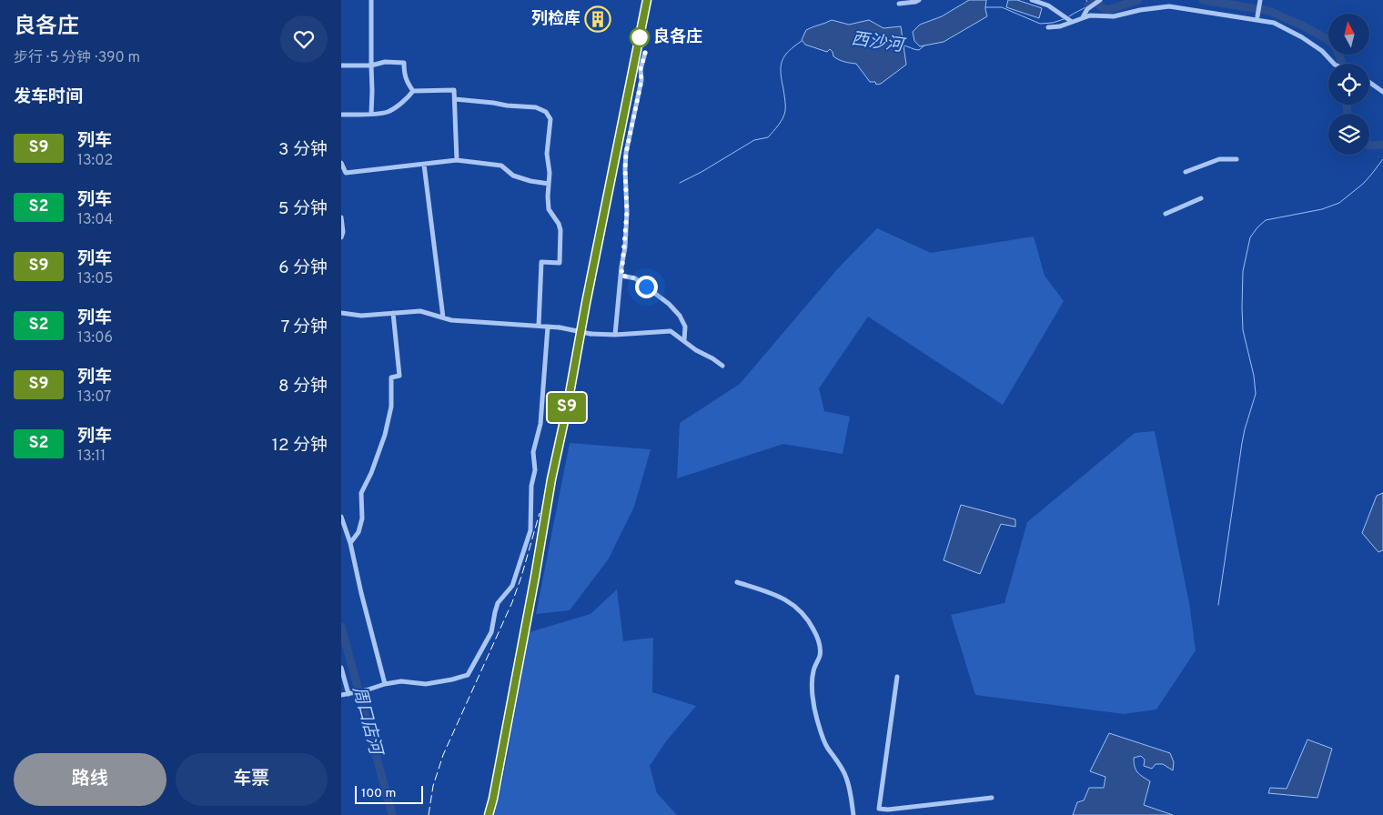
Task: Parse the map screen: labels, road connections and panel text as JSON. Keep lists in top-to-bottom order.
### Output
{
  "water": ["西沙河", "周口店河"],
  "places": {
    "building": ["列检库"],
    "other": ["良各庄"]
  },
  "scale_bar": "100 m",
  "north": "top",
  "page": {
    "heading": [
      ["良各庄", "步行 · 5 分钟 · 390 m"],
      "发车时间"
    ],
    "on_map": "S9",
    "list": [
      {
        "mark": "S9",
        "name": "列车",
        "note": "13:02",
        "value": "3 分钟"
      },
      {
        "mark": "S2",
        "name": "列车",
        "note": "13:04",
        "value": "5 分钟"
      },
      {
        "mark": "S9",
        "name": "列车",
        "note": "13:05",
        "value": "6 分钟"
      },
      {
        "mark": "S2",
        "name": "列车",
        "note": "13:06",
        "value": "7 分钟"
      },
      {
        "mark": "S9",
        "name": "列车",
        "note": "13:07",
        "value": "8 分钟"
      },
      {
        "mark": "S2",
        "name": "列车",
        "note": "13:11",
        "value": "12 分钟"
      }
    ],
    "buttons": ["路线", "车票"],
    "scale": "100 m"
  }
}
